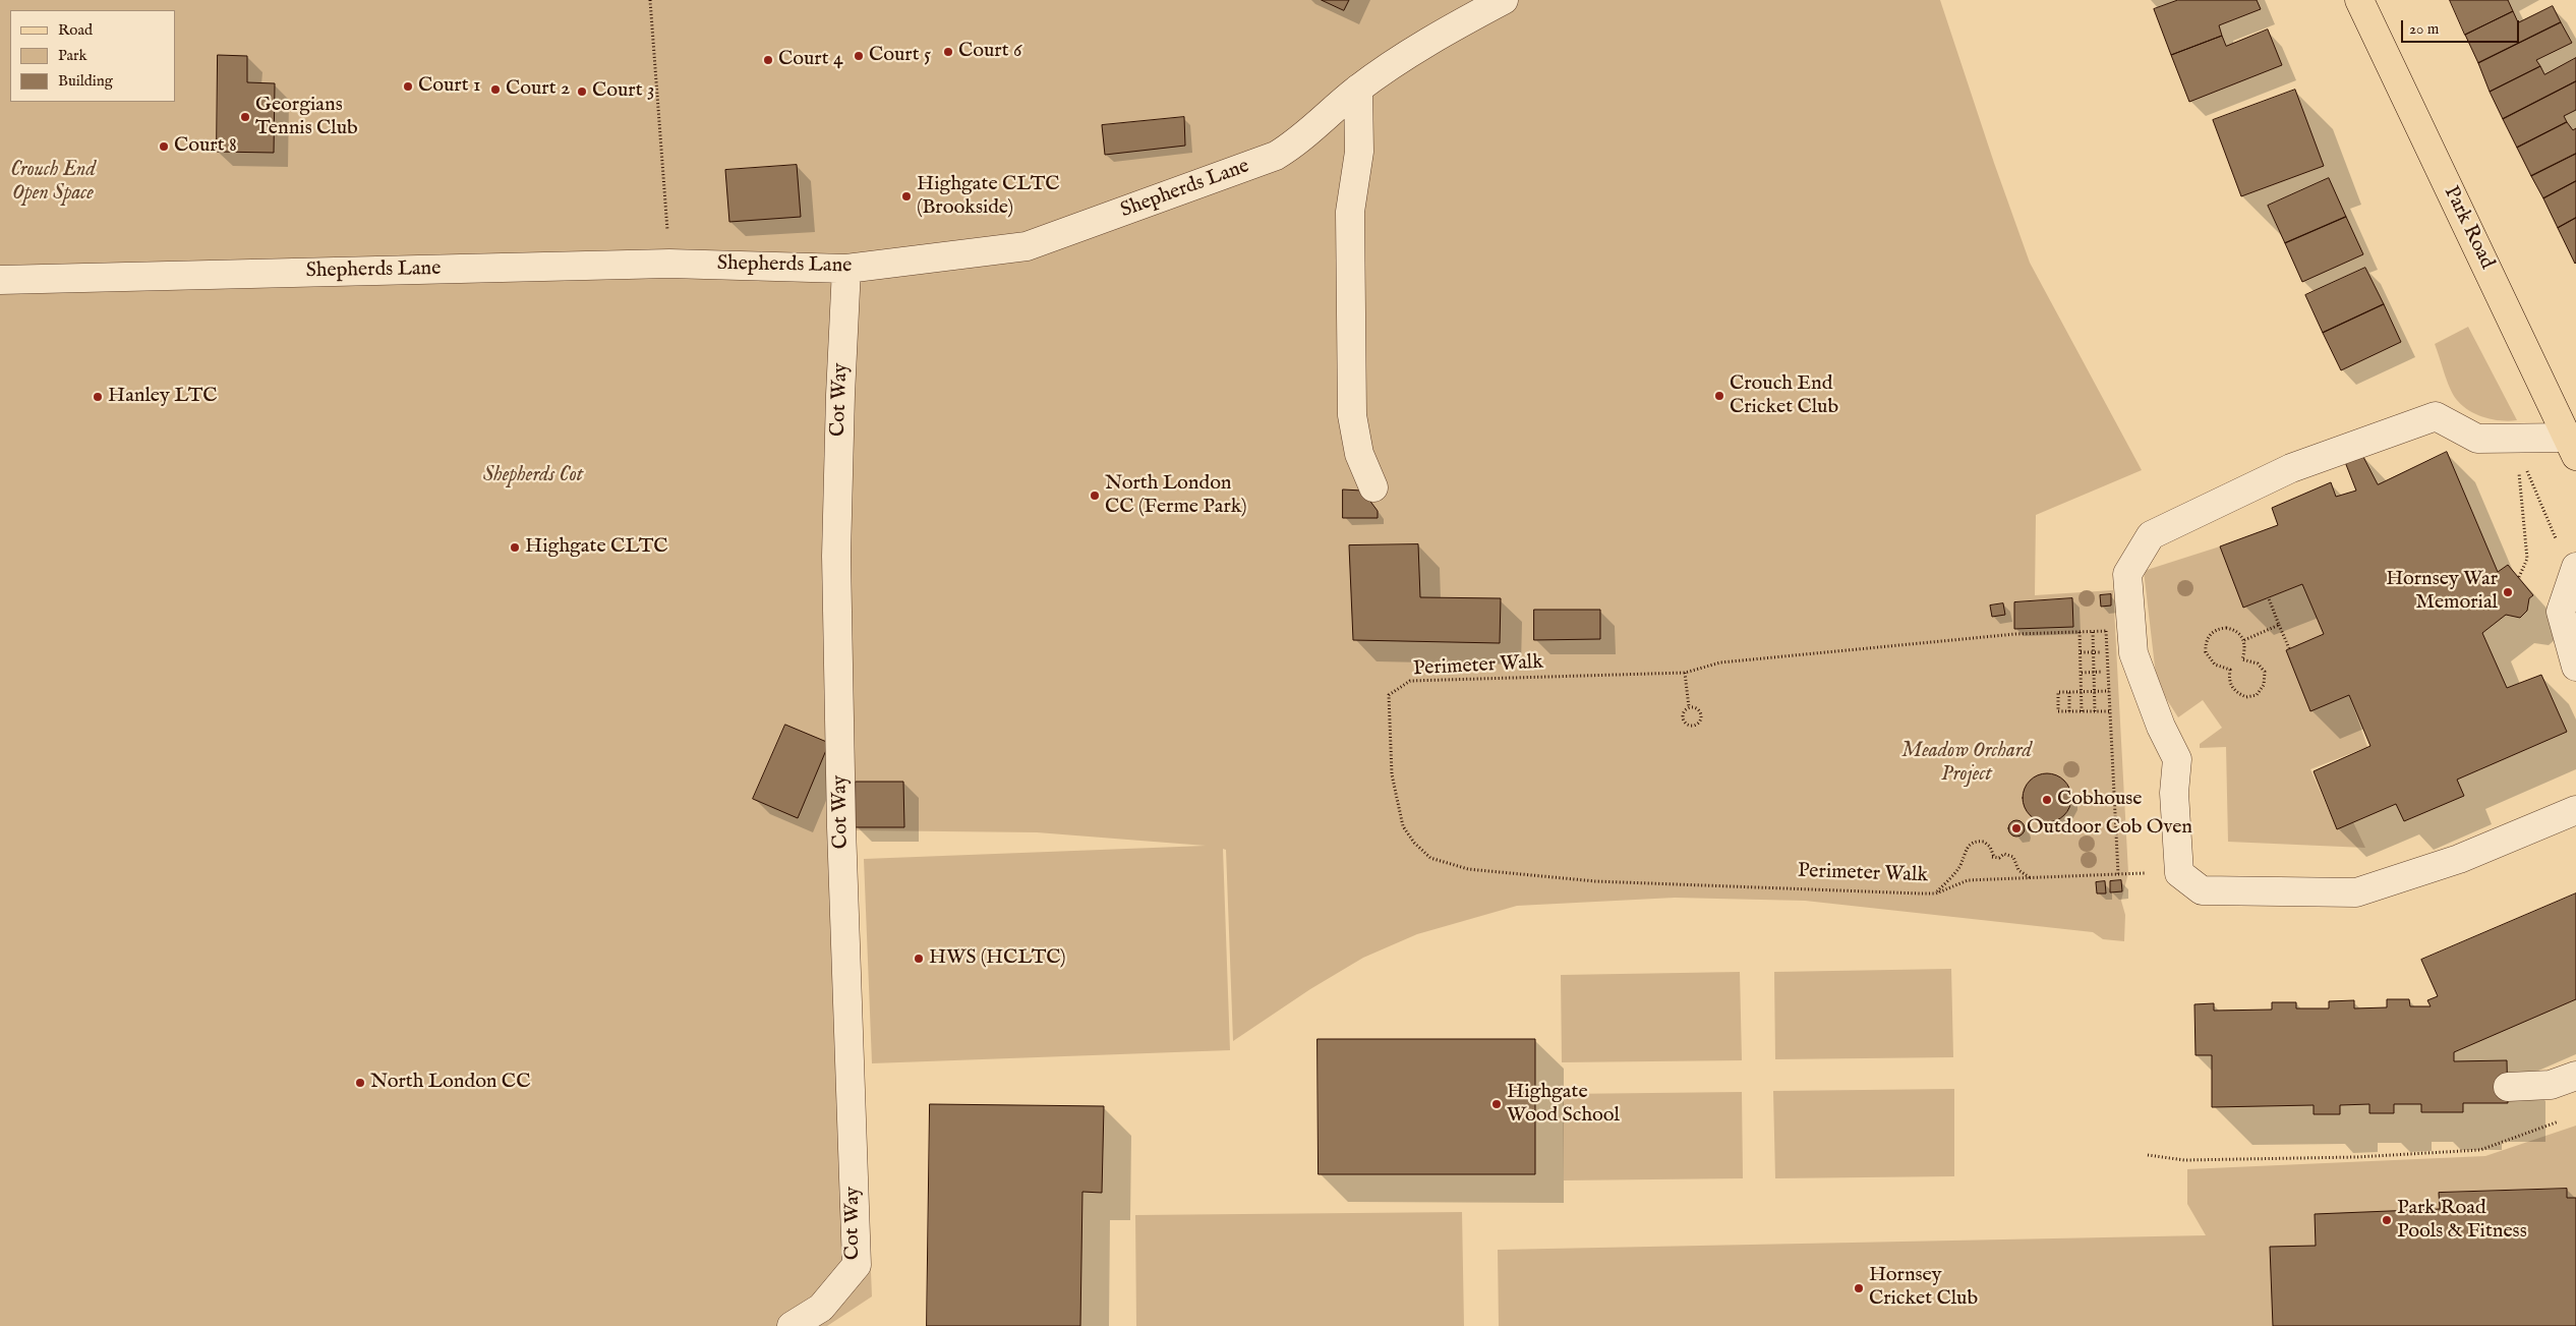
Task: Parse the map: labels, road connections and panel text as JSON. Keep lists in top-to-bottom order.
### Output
{
  "streets": {
    "main road": ["Park Road"],
    "lane": ["Shepherds Lane", "Cot Way"],
    "path": ["Perimeter Walk"]
  },
  "crossings": [
    ["Shepherds Lane", "Cot Way"]
  ],
  "parks": ["Crouch End Open Space", "Shepherds Cot", "Meadow Orchard Project"],
  "places": [
    "Court 6",
    "Court 5",
    "Court 4",
    "Court 1",
    "Court 2",
    "Court 3",
    "Georgians Tennis Club",
    "Court 8",
    "Highgate CLTC (Brookside)",
    "Crouch End Cricket Club",
    "Hanley LTC",
    "North London CC (Ferme Park)",
    "Highgate CLTC",
    "Hornsey War Memorial",
    "Cobhouse",
    "Outdoor Cob Oven",
    "HWS (HCLTC)",
    "North London CC",
    "Highgate Wood School",
    "Park Road Pools & Fitness",
    "Hornsey Cricket Club"
  ],
  "legend": ["Road", "Park", "Building"],
  "scale_bar": "20 m"
}
